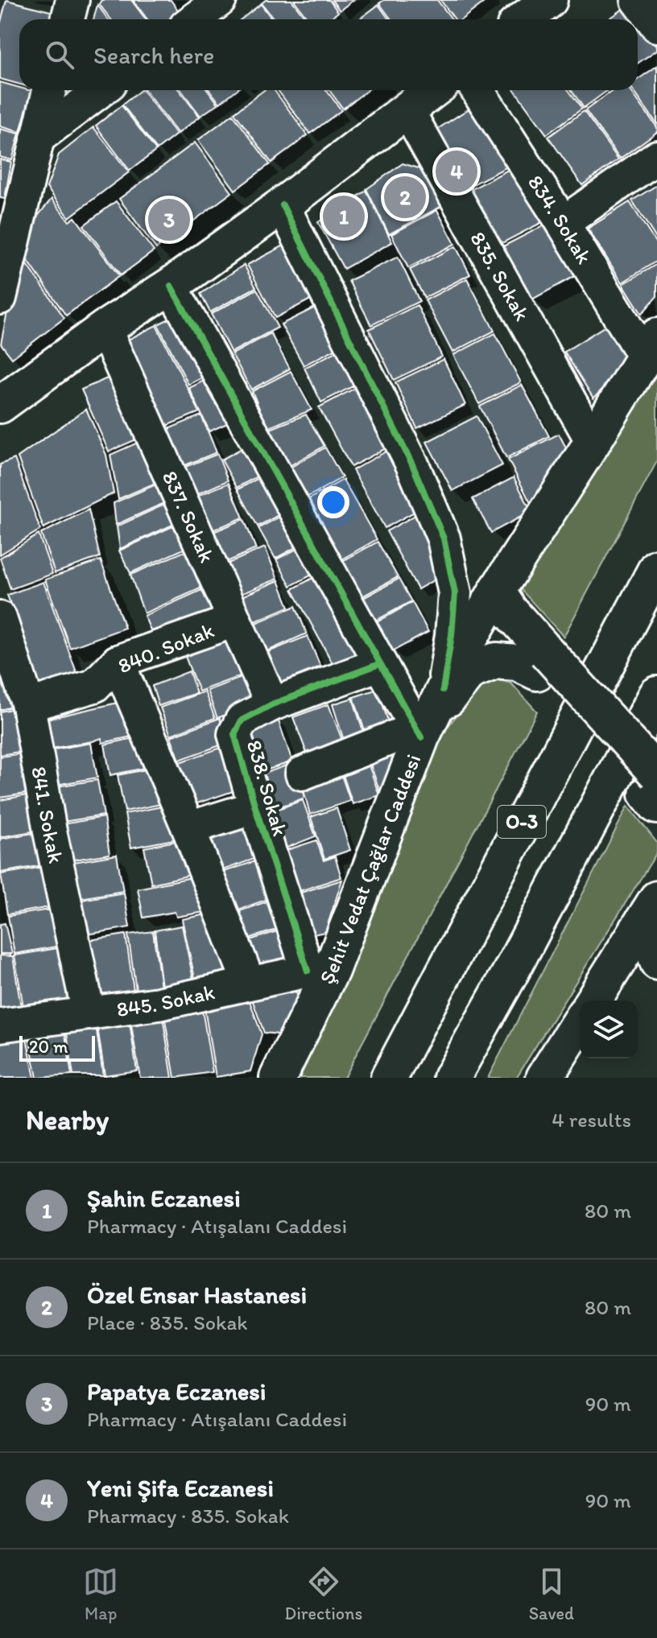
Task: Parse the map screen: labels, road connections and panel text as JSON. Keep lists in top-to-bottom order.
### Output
{
  "streets": {
    "main road": ["O-3", "Şehit Vedat Çağlar Caddesi"],
    "street": [
      "834. Sokak",
      "835. Sokak",
      "837. Sokak",
      "840. Sokak",
      "838. Sokak",
      "841. Sokak",
      "845. Sokak"
    ]
  },
  "crossings": [
    ["834. Sokak", "Şehit Vedat Çağlar Caddesi"],
    ["835. Sokak", "Şehit Vedat Çağlar Caddesi"],
    ["837. Sokak", "840. Sokak"],
    ["837. Sokak", "838. Sokak"],
    ["840. Sokak", "841. Sokak"],
    ["838. Sokak", "Şehit Vedat Çağlar Caddesi"],
    ["838. Sokak", "845. Sokak"],
    ["841. Sokak", "845. Sokak"],
    ["Şehit Vedat Çağlar Caddesi", "845. Sokak"]
  ],
  "scale_bar": "20 m",
  "page": {
    "search": "Search here",
    "pins": [
      "4",
      "2",
      "1",
      "3"
    ],
    "scale": "20 m",
    "heading": ["Nearby", "4 results"],
    "list": [
      {
        "mark": "1",
        "name": "Şahin Eczanesi",
        "note": "Pharmacy · Atışalanı Caddesi",
        "value": "80 m"
      },
      {
        "mark": "2",
        "name": "Özel Ensar Hastanesi",
        "note": "Place · 835. Sokak",
        "value": "80 m"
      },
      {
        "mark": "3",
        "name": "Papatya Eczanesi",
        "note": "Pharmacy · Atışalanı Caddesi",
        "value": "90 m"
      },
      {
        "mark": "4",
        "name": "Yeni Şifa Eczanesi",
        "note": "Pharmacy · 835. Sokak",
        "value": "90 m"
      }
    ],
    "nav": ["Map", "Directions", "Saved"]
  }
}
